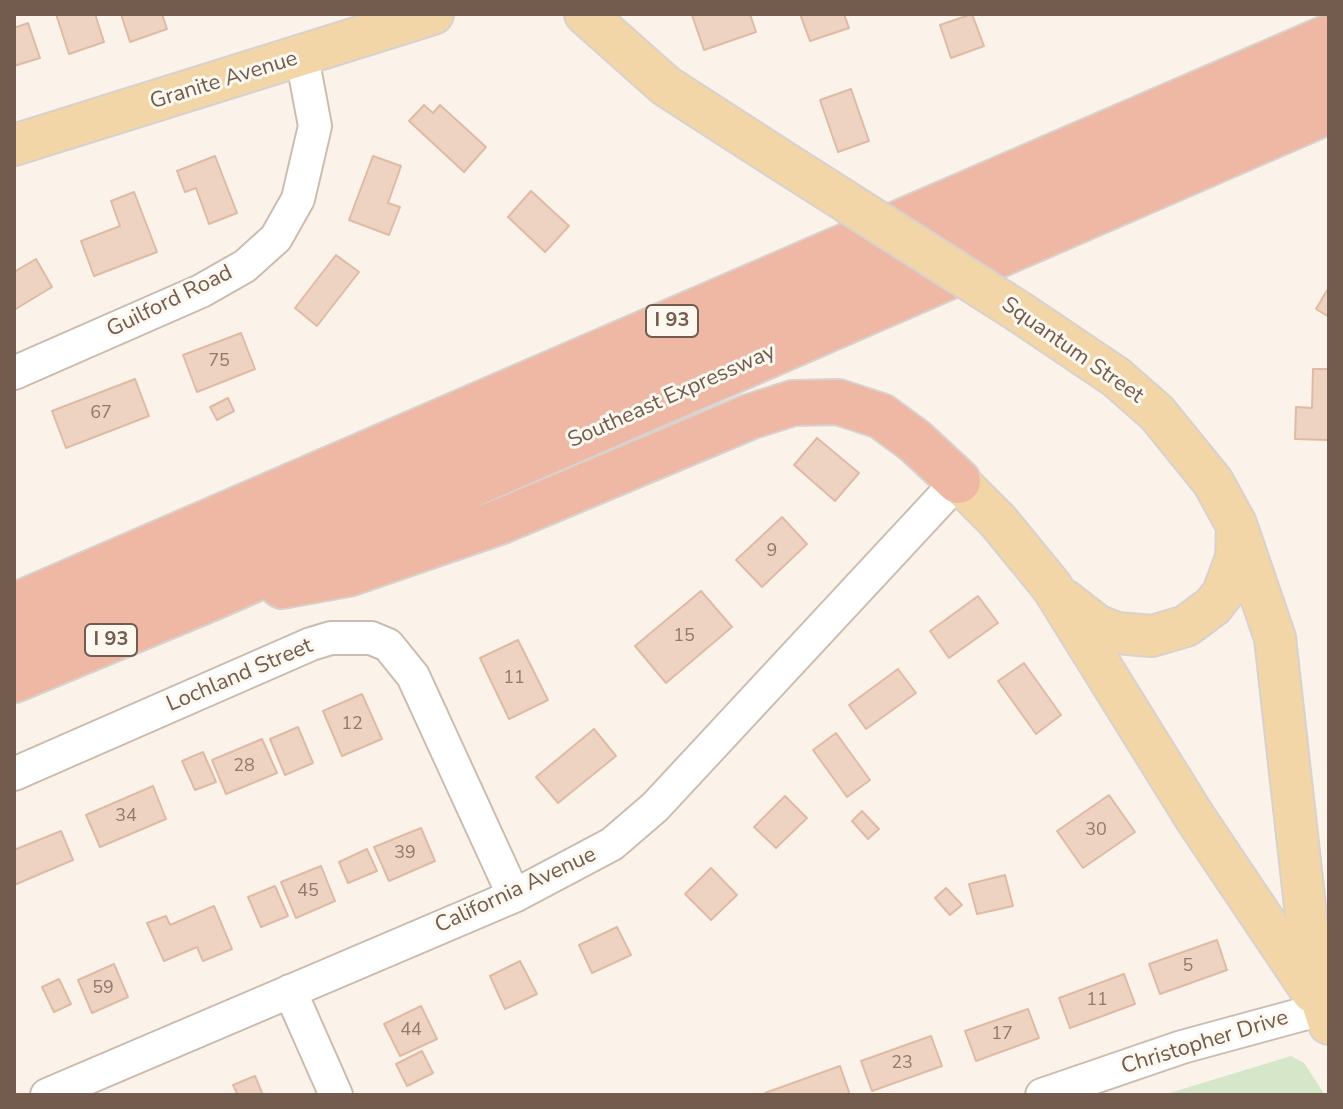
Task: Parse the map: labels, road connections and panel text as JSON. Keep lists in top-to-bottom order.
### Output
{
  "streets": {
    "highway": ["I 93", "Southeast Expressway"],
    "main road": ["Granite Avenue", "Squantum Street"],
    "street": [
      "Guilford Road",
      "Lochland Street",
      "California Avenue",
      "Christopher Drive"
    ]
  },
  "crossings": [
    ["Granite Avenue", "Guilford Road"],
    ["Squantum Street", "Christopher Drive"],
    ["Lochland Street", "California Avenue"]
  ],
  "house_numbers": [
    "75",
    "67",
    "9",
    "15",
    "11",
    "12",
    "28",
    "34",
    "30",
    "39",
    "45",
    "5",
    "59",
    "11",
    "44",
    "17",
    "23"
  ]
}
